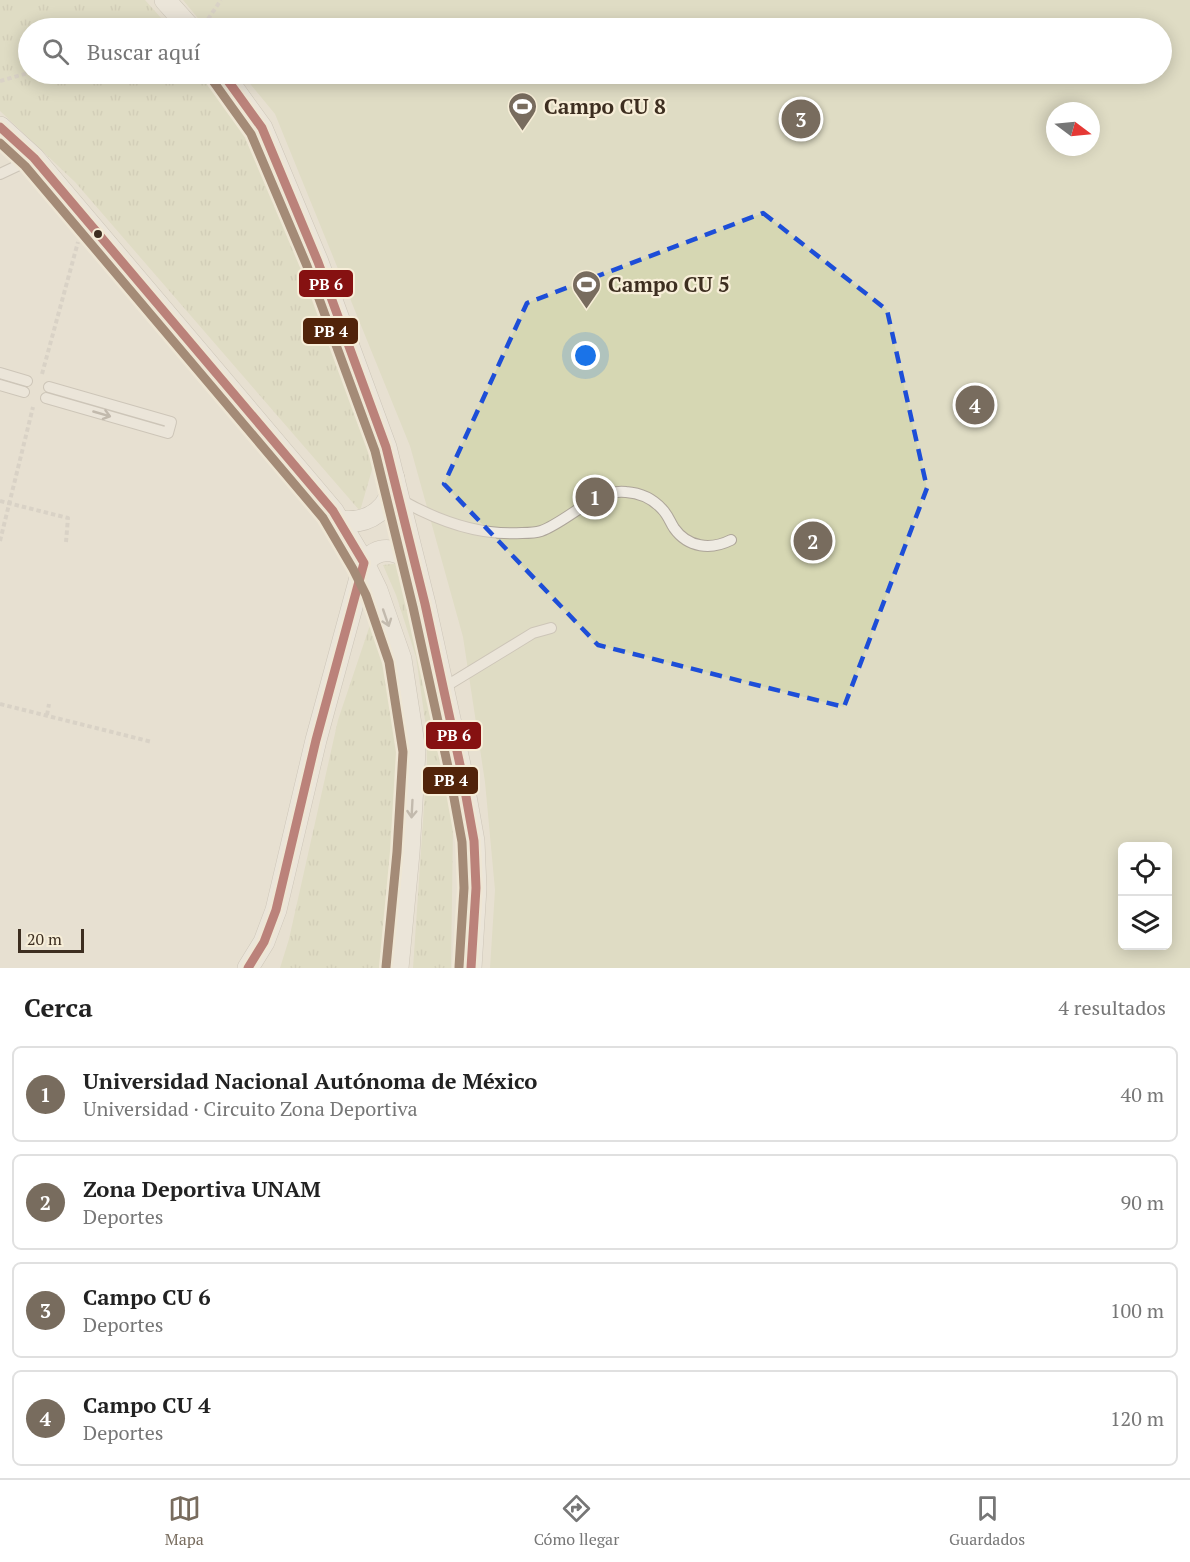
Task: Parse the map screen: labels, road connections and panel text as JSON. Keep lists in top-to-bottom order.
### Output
{
  "places": {
    "sports": ["Campo CU 8", "Campo CU 5"]
  },
  "scale_bar": "20 m",
  "north": "right",
  "page": {
    "search": "Buscar aquí",
    "pins": [
      "3",
      "4",
      "1",
      "2"
    ],
    "scale": "20 m",
    "heading": ["Cerca", "4 resultados"],
    "list": [
      {
        "mark": "1",
        "name": "Universidad Nacional Autónoma de México",
        "note": "Universidad · Circuito Zona Deportiva",
        "value": "40 m"
      },
      {
        "mark": "2",
        "name": "Zona Deportiva UNAM",
        "note": "Deportes",
        "value": "90 m"
      },
      {
        "mark": "3",
        "name": "Campo CU 6",
        "note": "Deportes",
        "value": "100 m"
      },
      {
        "mark": "4",
        "name": "Campo CU 4",
        "note": "Deportes",
        "value": "120 m"
      }
    ],
    "nav": ["Mapa", "Cómo llegar", "Guardados"]
  }
}
